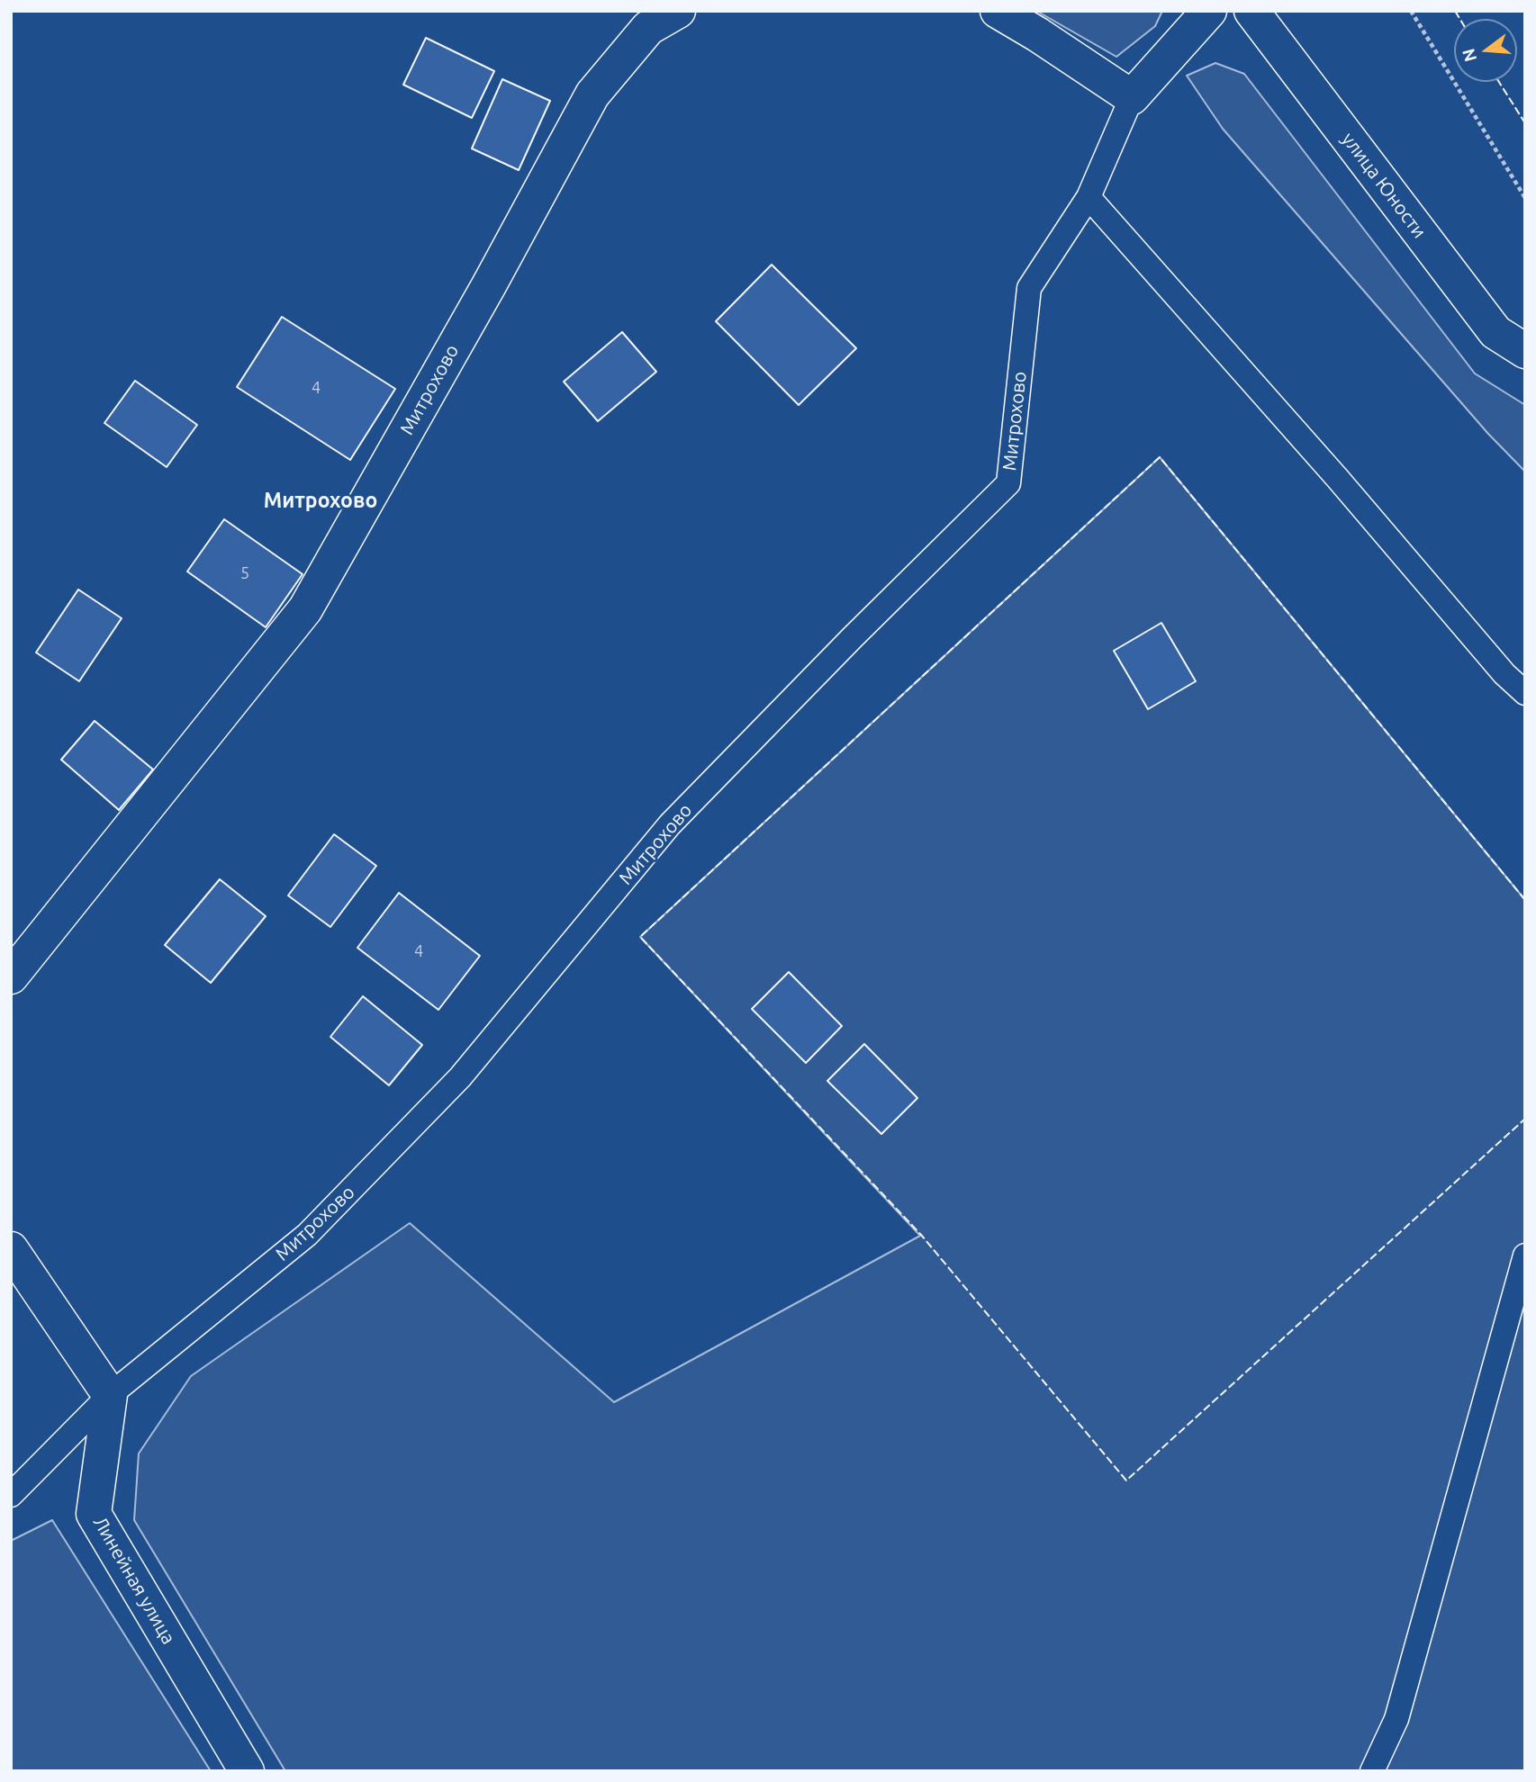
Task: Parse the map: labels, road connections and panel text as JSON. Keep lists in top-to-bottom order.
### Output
{
  "streets": {
    "street": ["улица Юности", "Митрохово", "Линейная улица"]
  },
  "crossings": [
    ["Митрохово", "Линейная улица"]
  ],
  "districts": ["Митрохово"],
  "house_numbers": ["4", "5", "4"],
  "north": "left"
}
